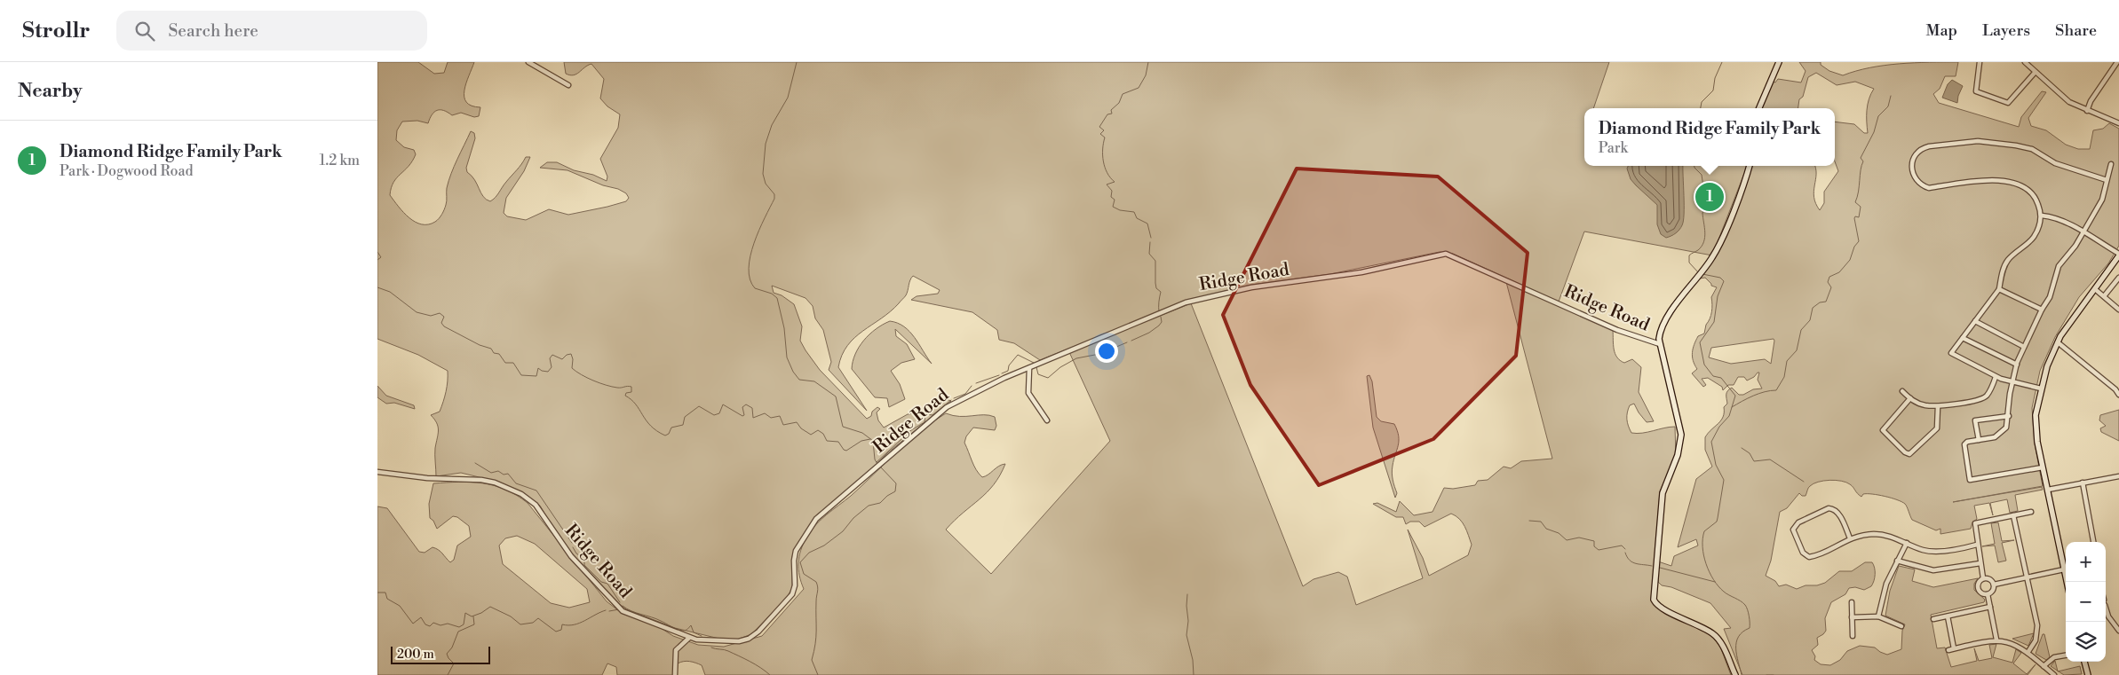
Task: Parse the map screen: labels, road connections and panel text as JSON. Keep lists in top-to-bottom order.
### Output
{
  "streets": {
    "street": ["Ridge Road"]
  },
  "scale_bar": "200 m",
  "page": {
    "header": "Strollr",
    "search": "Search here",
    "nav": ["Map", "Layers", "Share"],
    "heading": "Nearby",
    "popup": ["Diamond Ridge Family Park", "Park"],
    "list": [
      {
        "mark": "1",
        "name": "Diamond Ridge Family Park",
        "note": "Park · Dogwood Road",
        "value": "1.2 km"
      }
    ],
    "pins": "1",
    "map_buttons": ["+", "−"],
    "scale": "200 m"
  }
}
